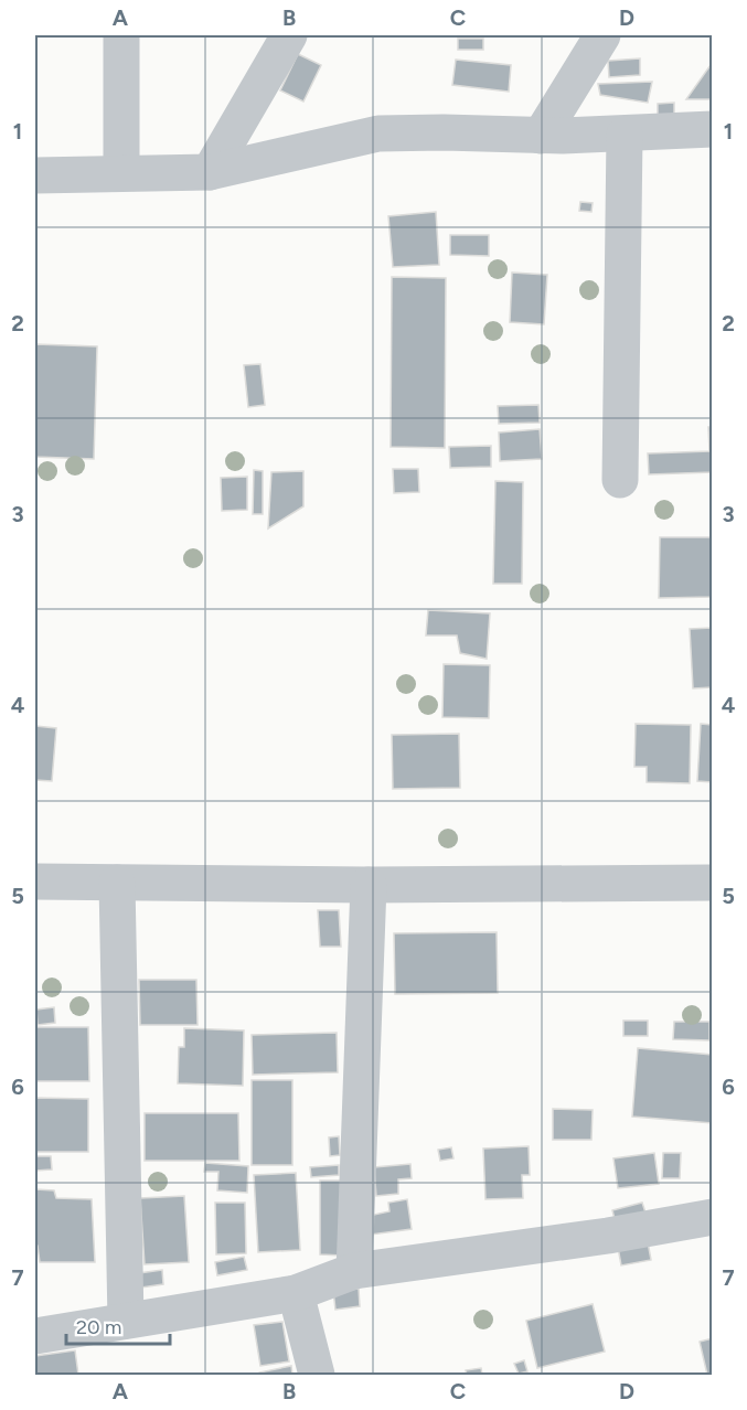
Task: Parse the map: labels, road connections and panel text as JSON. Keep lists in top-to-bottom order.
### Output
{
  "scale_bar": "20 m",
  "grid": {
    "columns": [
      "A",
      "B",
      "C",
      "D"
    ],
    "rows": [
      "1",
      "2",
      "3",
      "4",
      "5",
      "6",
      "7"
    ]
  }
}
